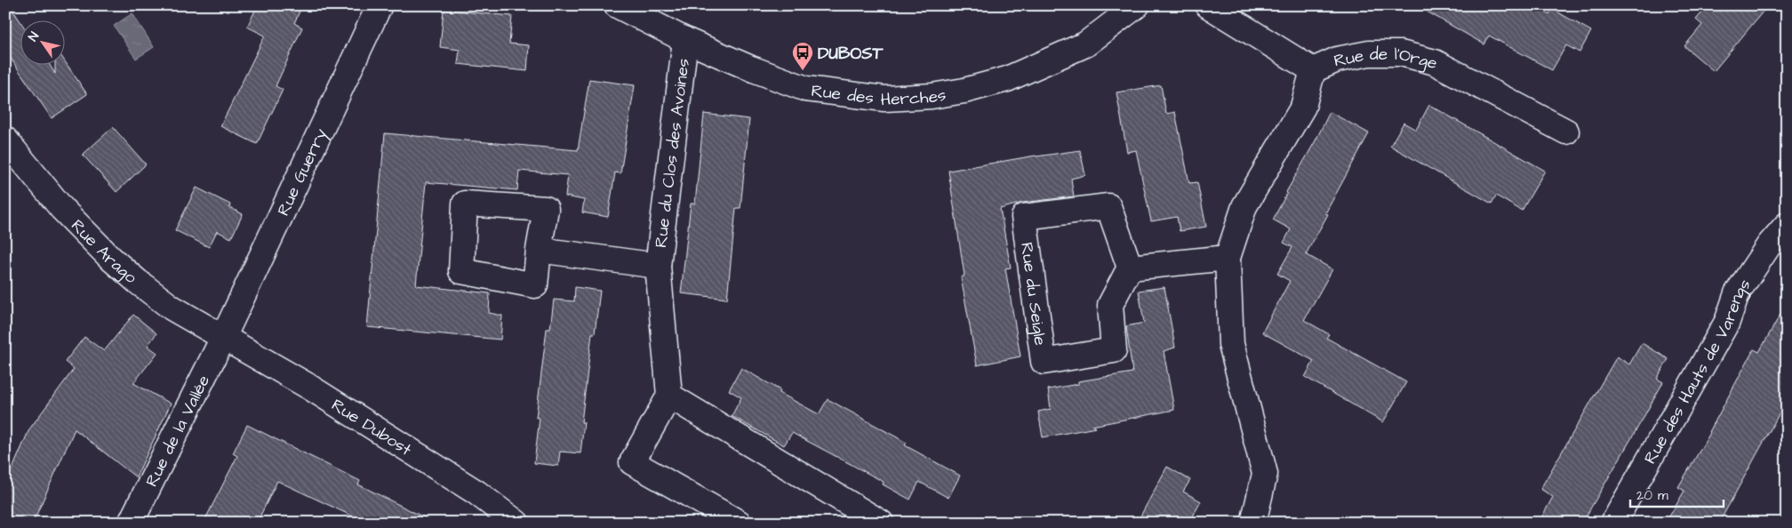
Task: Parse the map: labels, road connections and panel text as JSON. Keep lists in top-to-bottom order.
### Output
{
  "streets": {
    "street": [
      "Rue de l'Orge",
      "Rue des Herches",
      "Rue du Clos des Avoines",
      "Rue Guerry",
      "Rue Arago",
      "Rue du Seigle",
      "Rue des Hauts de Varengs",
      "Rue Dubost",
      "Rue de la Vallée"
    ]
  },
  "crossings": [
    ["Rue des Herches", "Rue du Clos des Avoines"],
    ["Rue Guerry", "Rue Arago"],
    ["Rue Guerry", "Rue Dubost"],
    ["Rue Guerry", "Rue de la Vallée"],
    ["Rue Arago", "Rue Dubost"],
    ["Rue Arago", "Rue de la Vallée"],
    ["Rue Dubost", "Rue de la Vallée"]
  ],
  "places": {
    "bus stop": ["DUBOST"]
  },
  "scale_bar": "20 m",
  "north": "top left"
}
